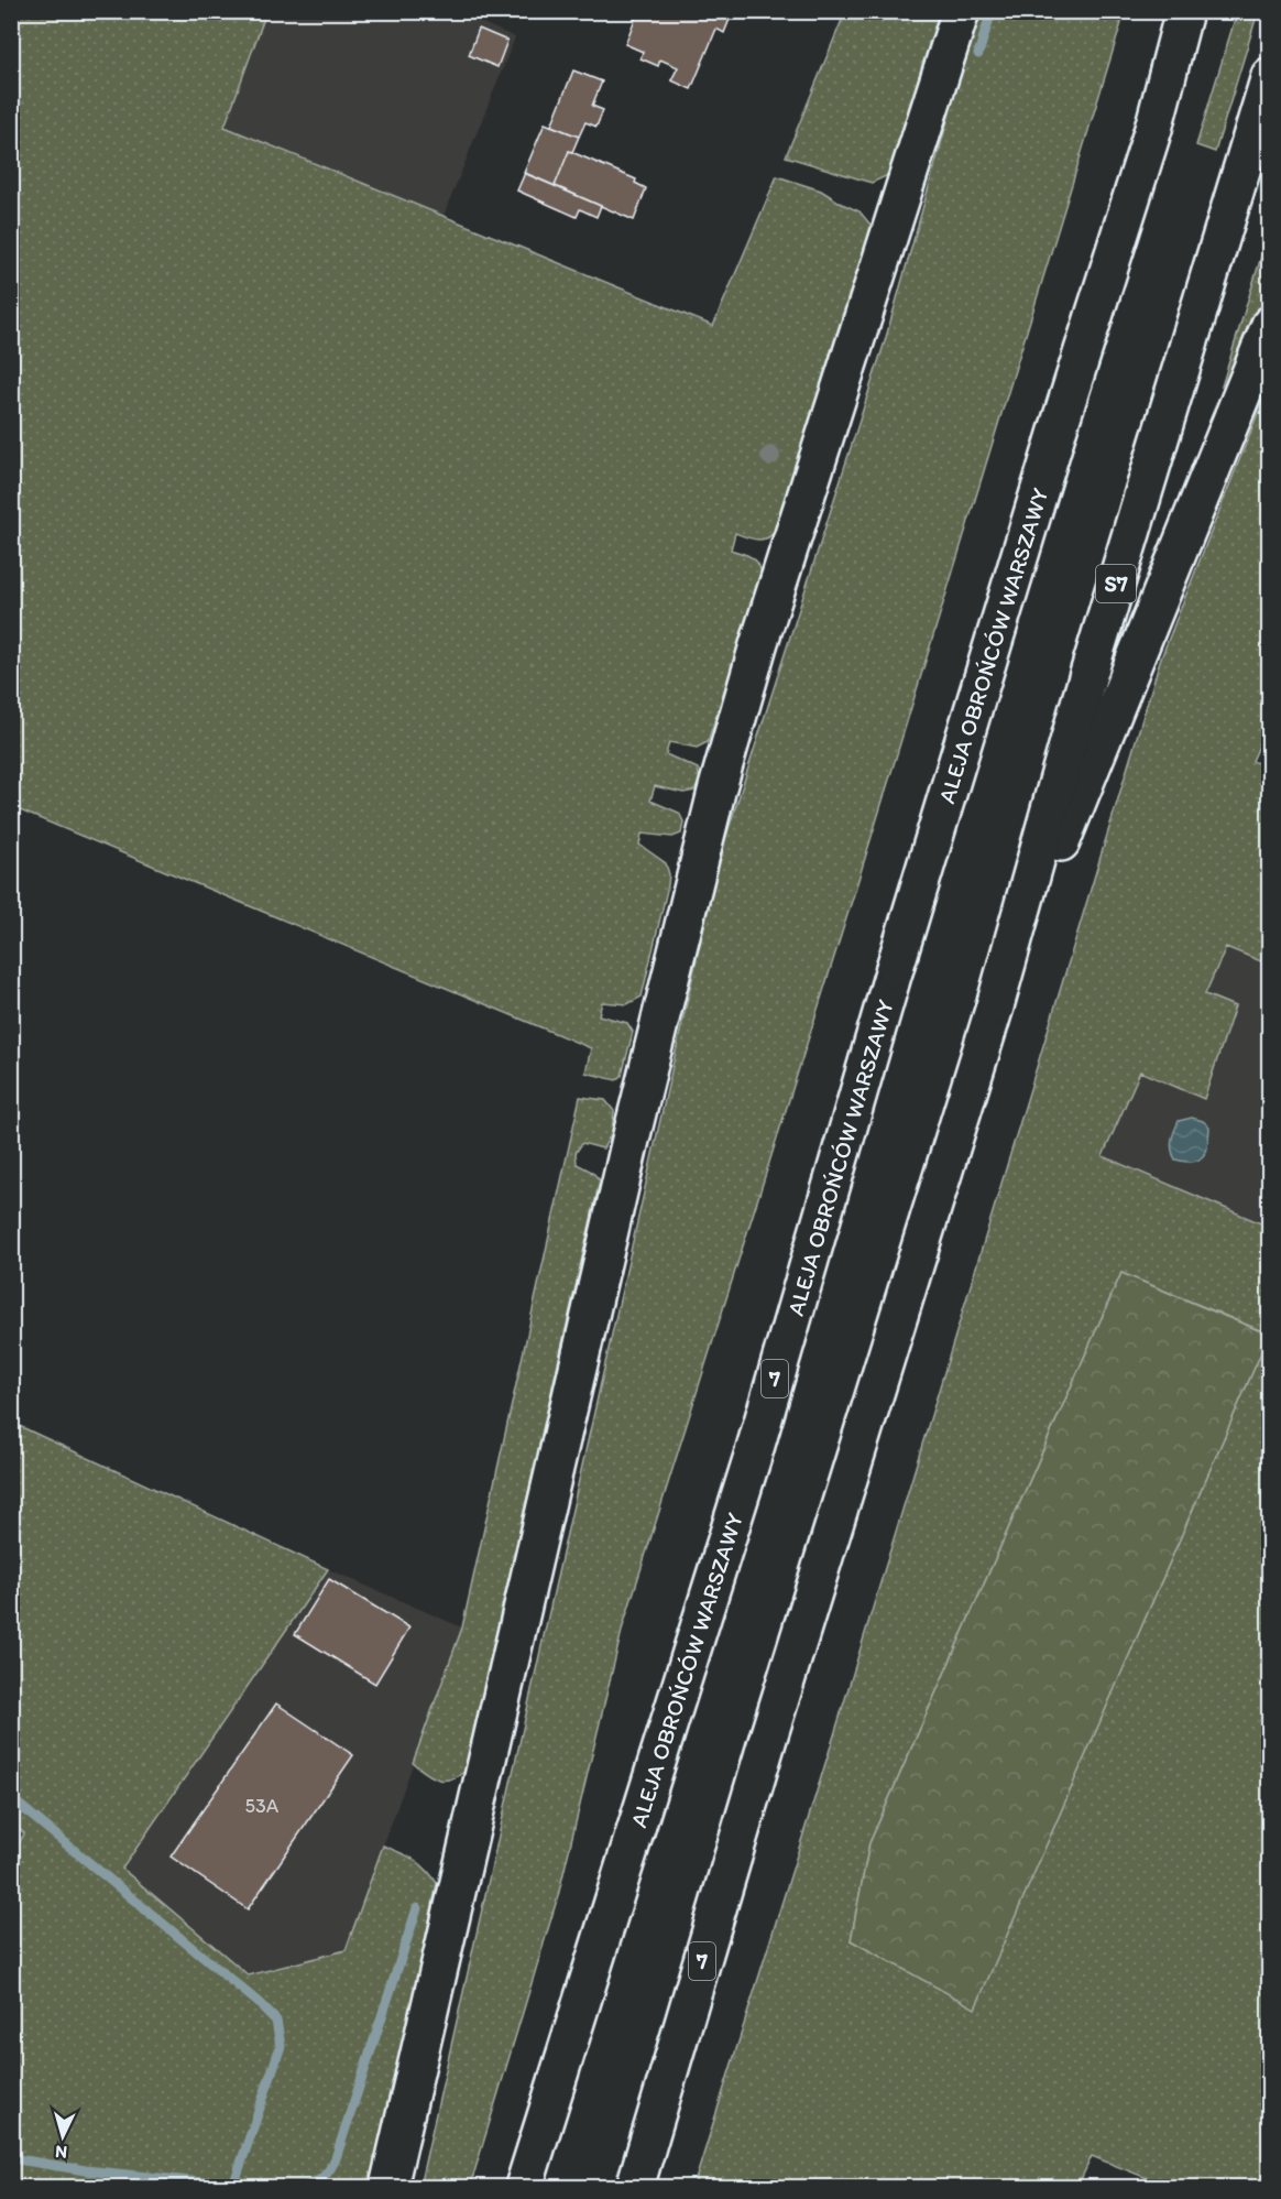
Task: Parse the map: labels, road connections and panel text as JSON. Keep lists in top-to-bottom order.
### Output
{
  "streets": {
    "main road": ["S7", "ALEJA OBROŃCÓW WARSZAWY", "7"]
  },
  "crossings": [
    ["S7", "7"]
  ],
  "house_numbers": ["53A"],
  "north": "bottom"
}
